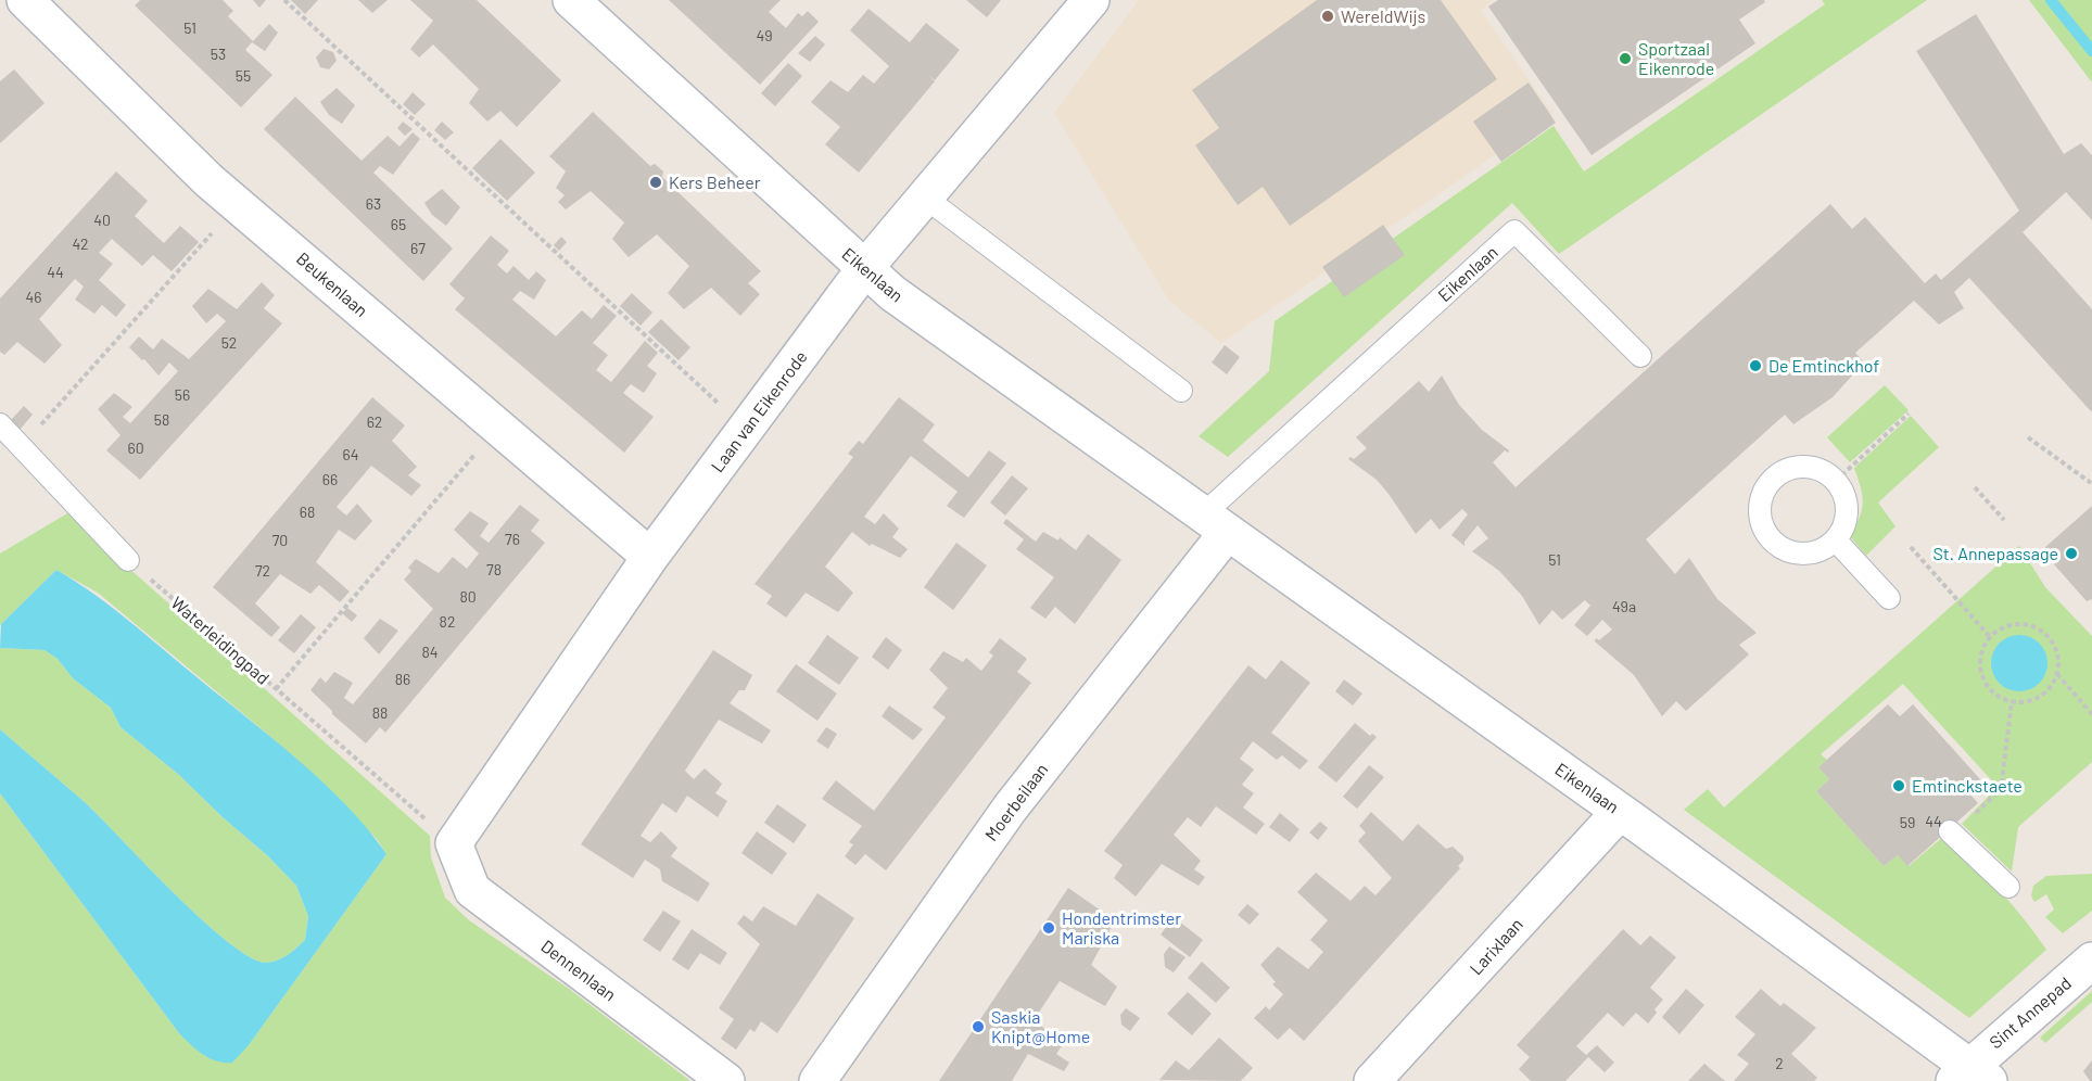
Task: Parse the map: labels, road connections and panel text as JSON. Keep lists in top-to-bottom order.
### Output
{
  "streets": {
    "street": [
      "Eikenlaan",
      "Beukenlaan",
      "Laan van Eikenrode",
      "Moerbeilaan",
      "Larixlaan",
      "Dennenlaan",
      "Sint Annepad"
    ],
    "path": ["Waterleidingpad"]
  },
  "crossings": [
    ["Eikenlaan", "Laan van Eikenrode"],
    ["Eikenlaan", "Moerbeilaan"],
    ["Eikenlaan", "Larixlaan"],
    ["Eikenlaan", "Sint Annepad"],
    ["Beukenlaan", "Laan van Eikenrode"],
    ["Laan van Eikenrode", "Waterleidingpad"],
    ["Laan van Eikenrode", "Dennenlaan"],
    ["Waterleidingpad", "Dennenlaan"]
  ],
  "places": [
    "WereldWijs",
    "Sportzaal Eikenrode",
    "Kers Beheer",
    "De Emtinckhof",
    "St. Annepassage",
    "Emtinckstaete",
    "Hondentrimster Mariska",
    "Saskia Knipt@Home"
  ],
  "house_numbers": [
    "51",
    "49",
    "53",
    "55",
    "63",
    "40",
    "65",
    "42",
    "67",
    "44",
    "46",
    "52",
    "56",
    "58",
    "62",
    "60",
    "64",
    "66",
    "68",
    "76",
    "70",
    "51",
    "78",
    "72",
    "80",
    "49a",
    "82",
    "84",
    "86",
    "88",
    "44",
    "59",
    "2"
  ]
}
